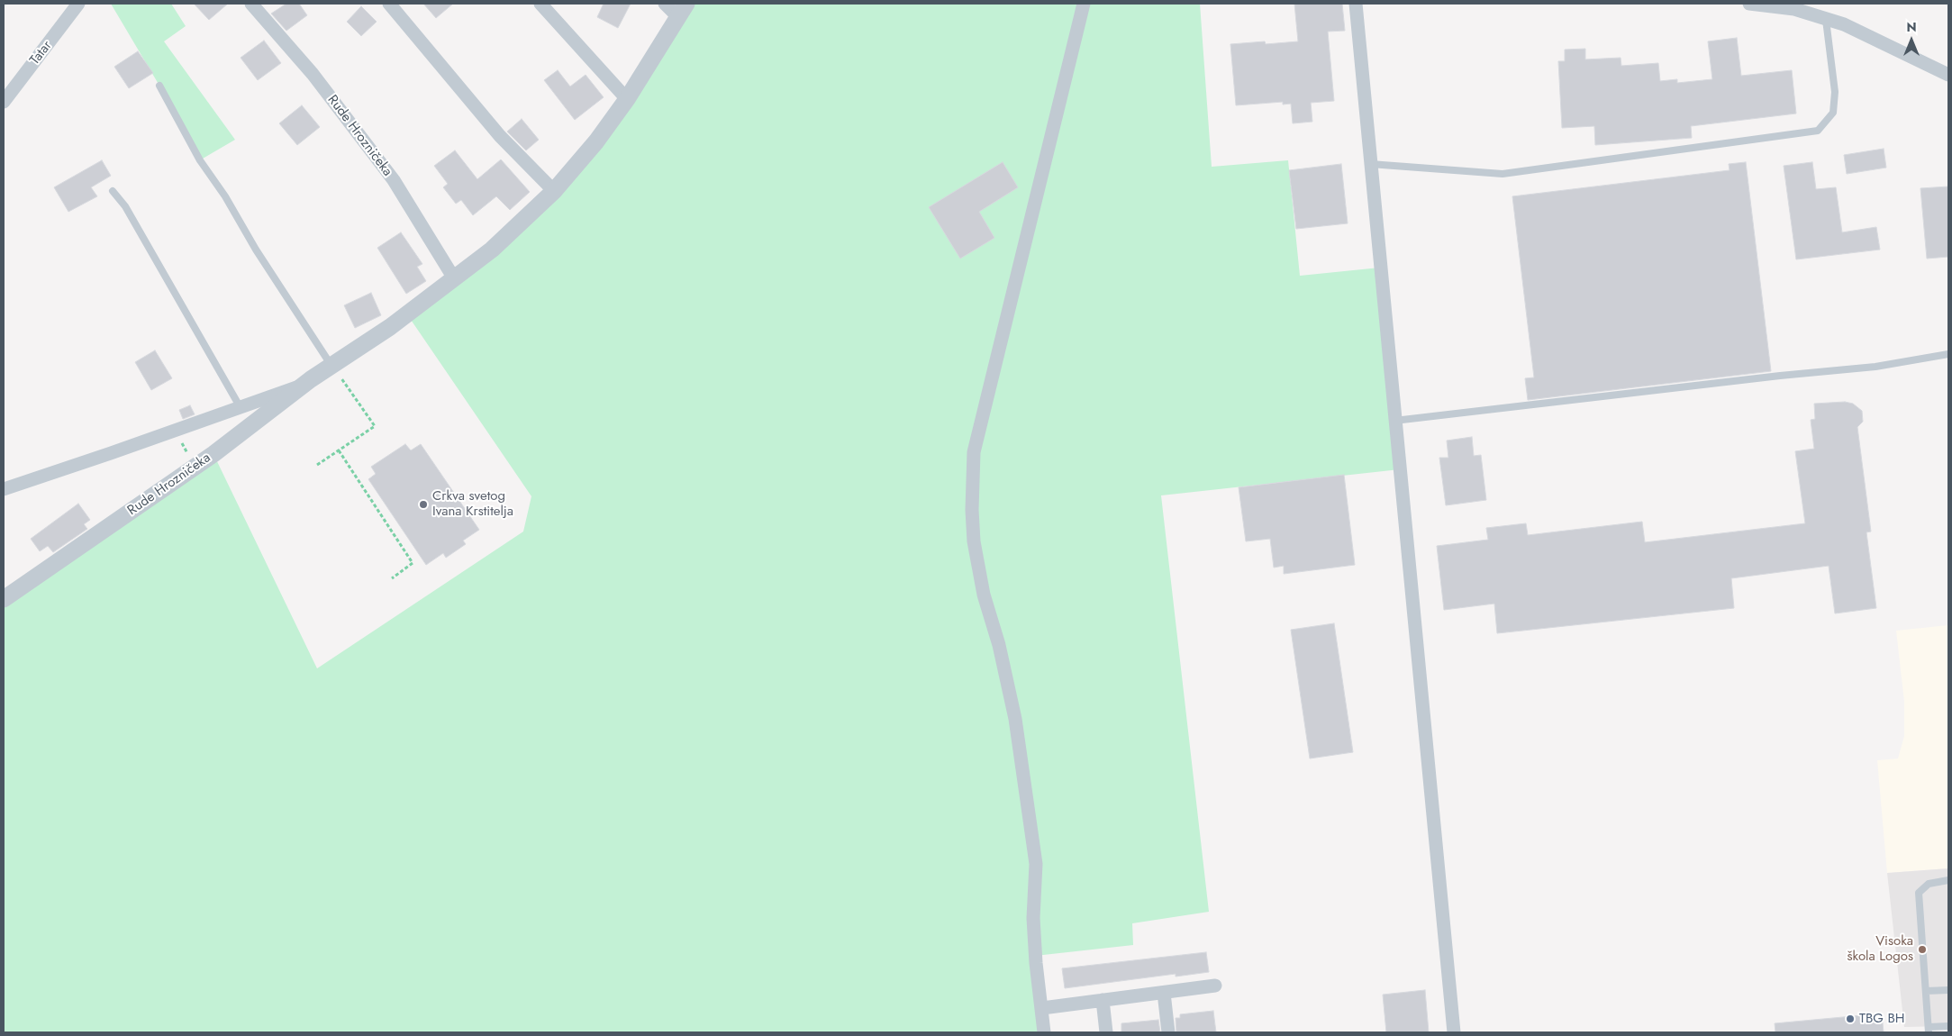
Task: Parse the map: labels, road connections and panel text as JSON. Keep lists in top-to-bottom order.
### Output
{
  "streets": {
    "street": ["Tatar", "Rude Hrozničeka"]
  },
  "places": ["Crkva svetog Ivana Krstitelja", "Visoka škola Logos", "TBG BH"],
  "north": "top"
}
